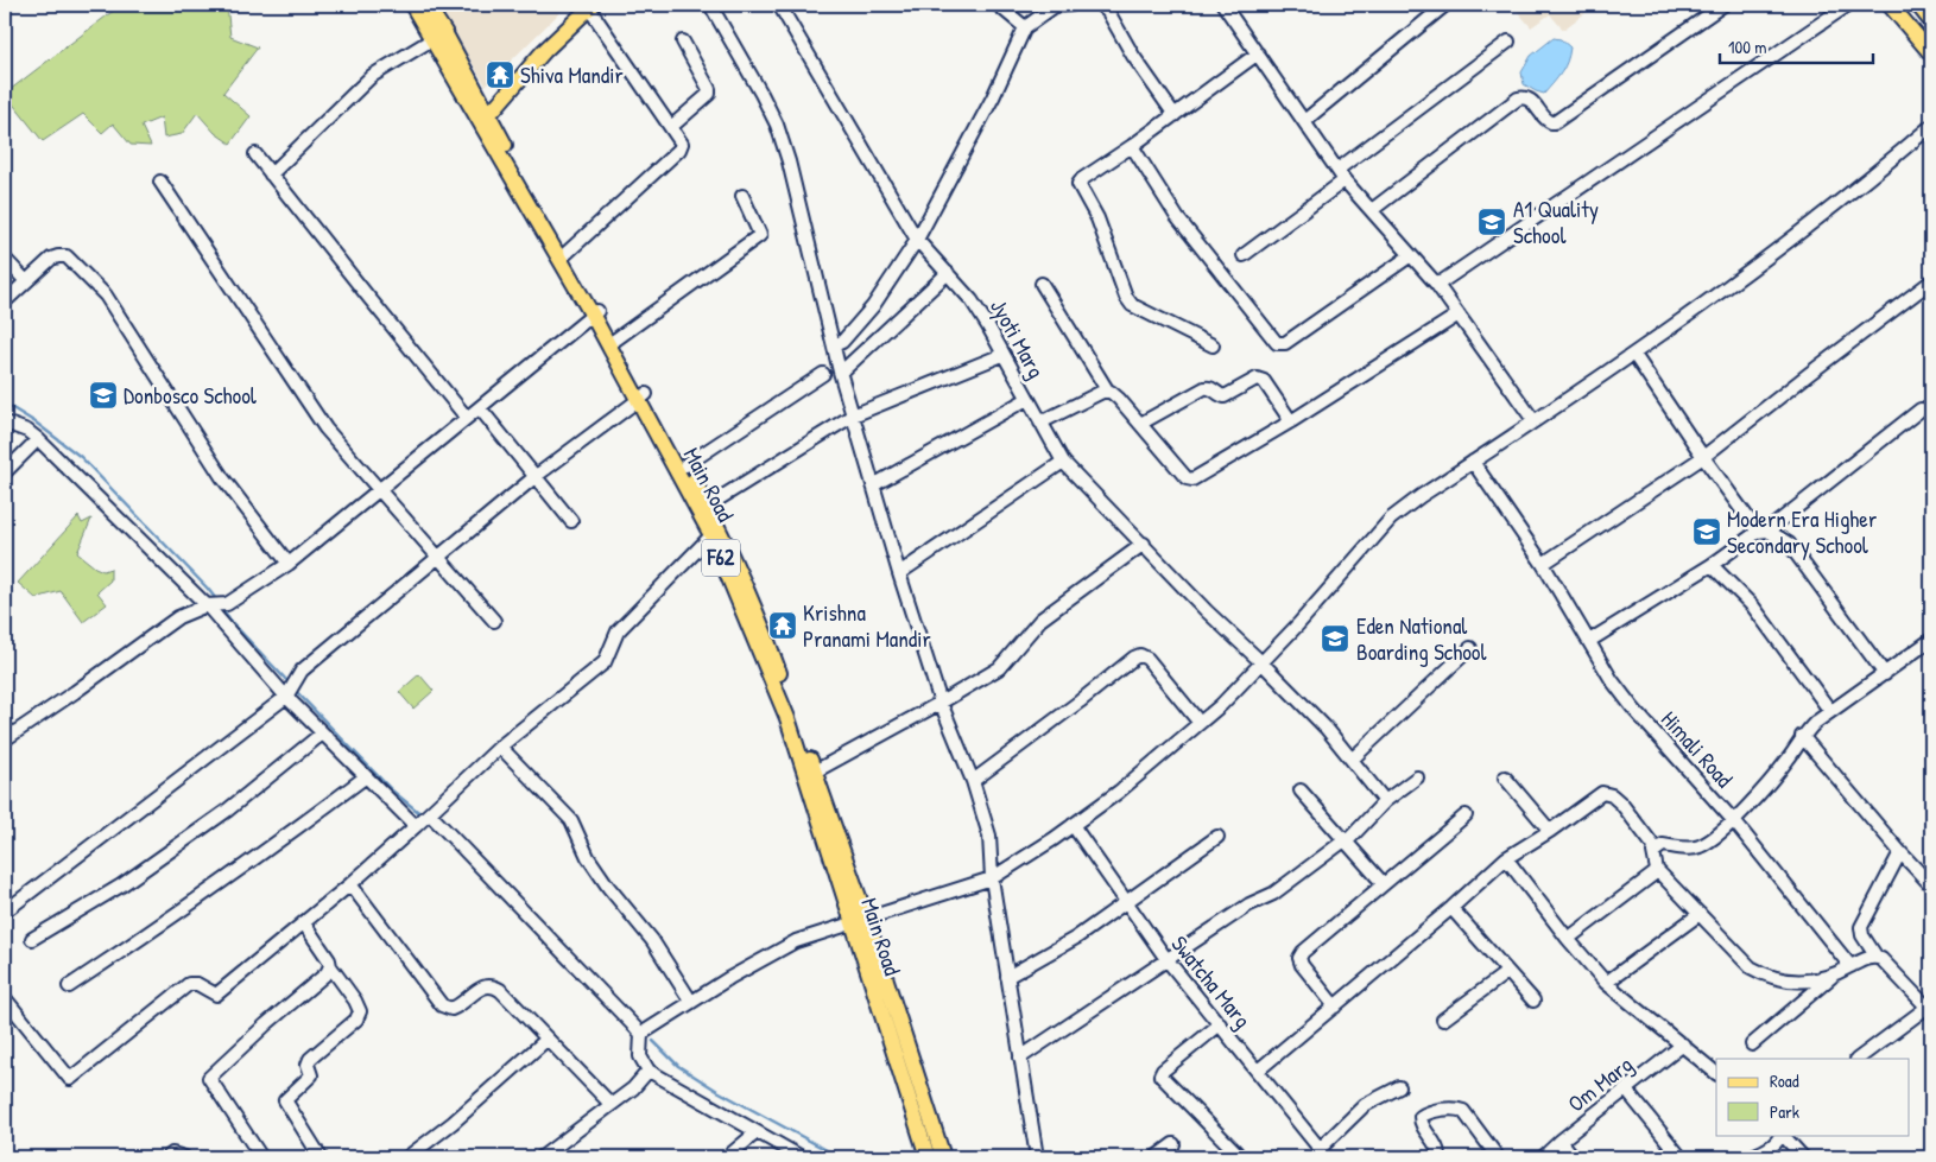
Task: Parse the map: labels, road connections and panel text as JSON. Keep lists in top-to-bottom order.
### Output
{
  "streets": {
    "main road": ["Main Road", "F62"],
    "street": [
      "Jyoti Marg",
      "Himali Road",
      "Swatcha Marg",
      "Om Marg"
    ]
  },
  "places": {
    "temple": ["Shiva Mandir", "Krishna Pranami Mandir"],
    "school or university": [
      "A1 Quality School",
      "Donbosco School",
      "Modern Era Higher Secondary School",
      "Eden National Boarding School"
    ]
  },
  "legend": ["Road", "Park"],
  "scale_bar": "100 m"
}
